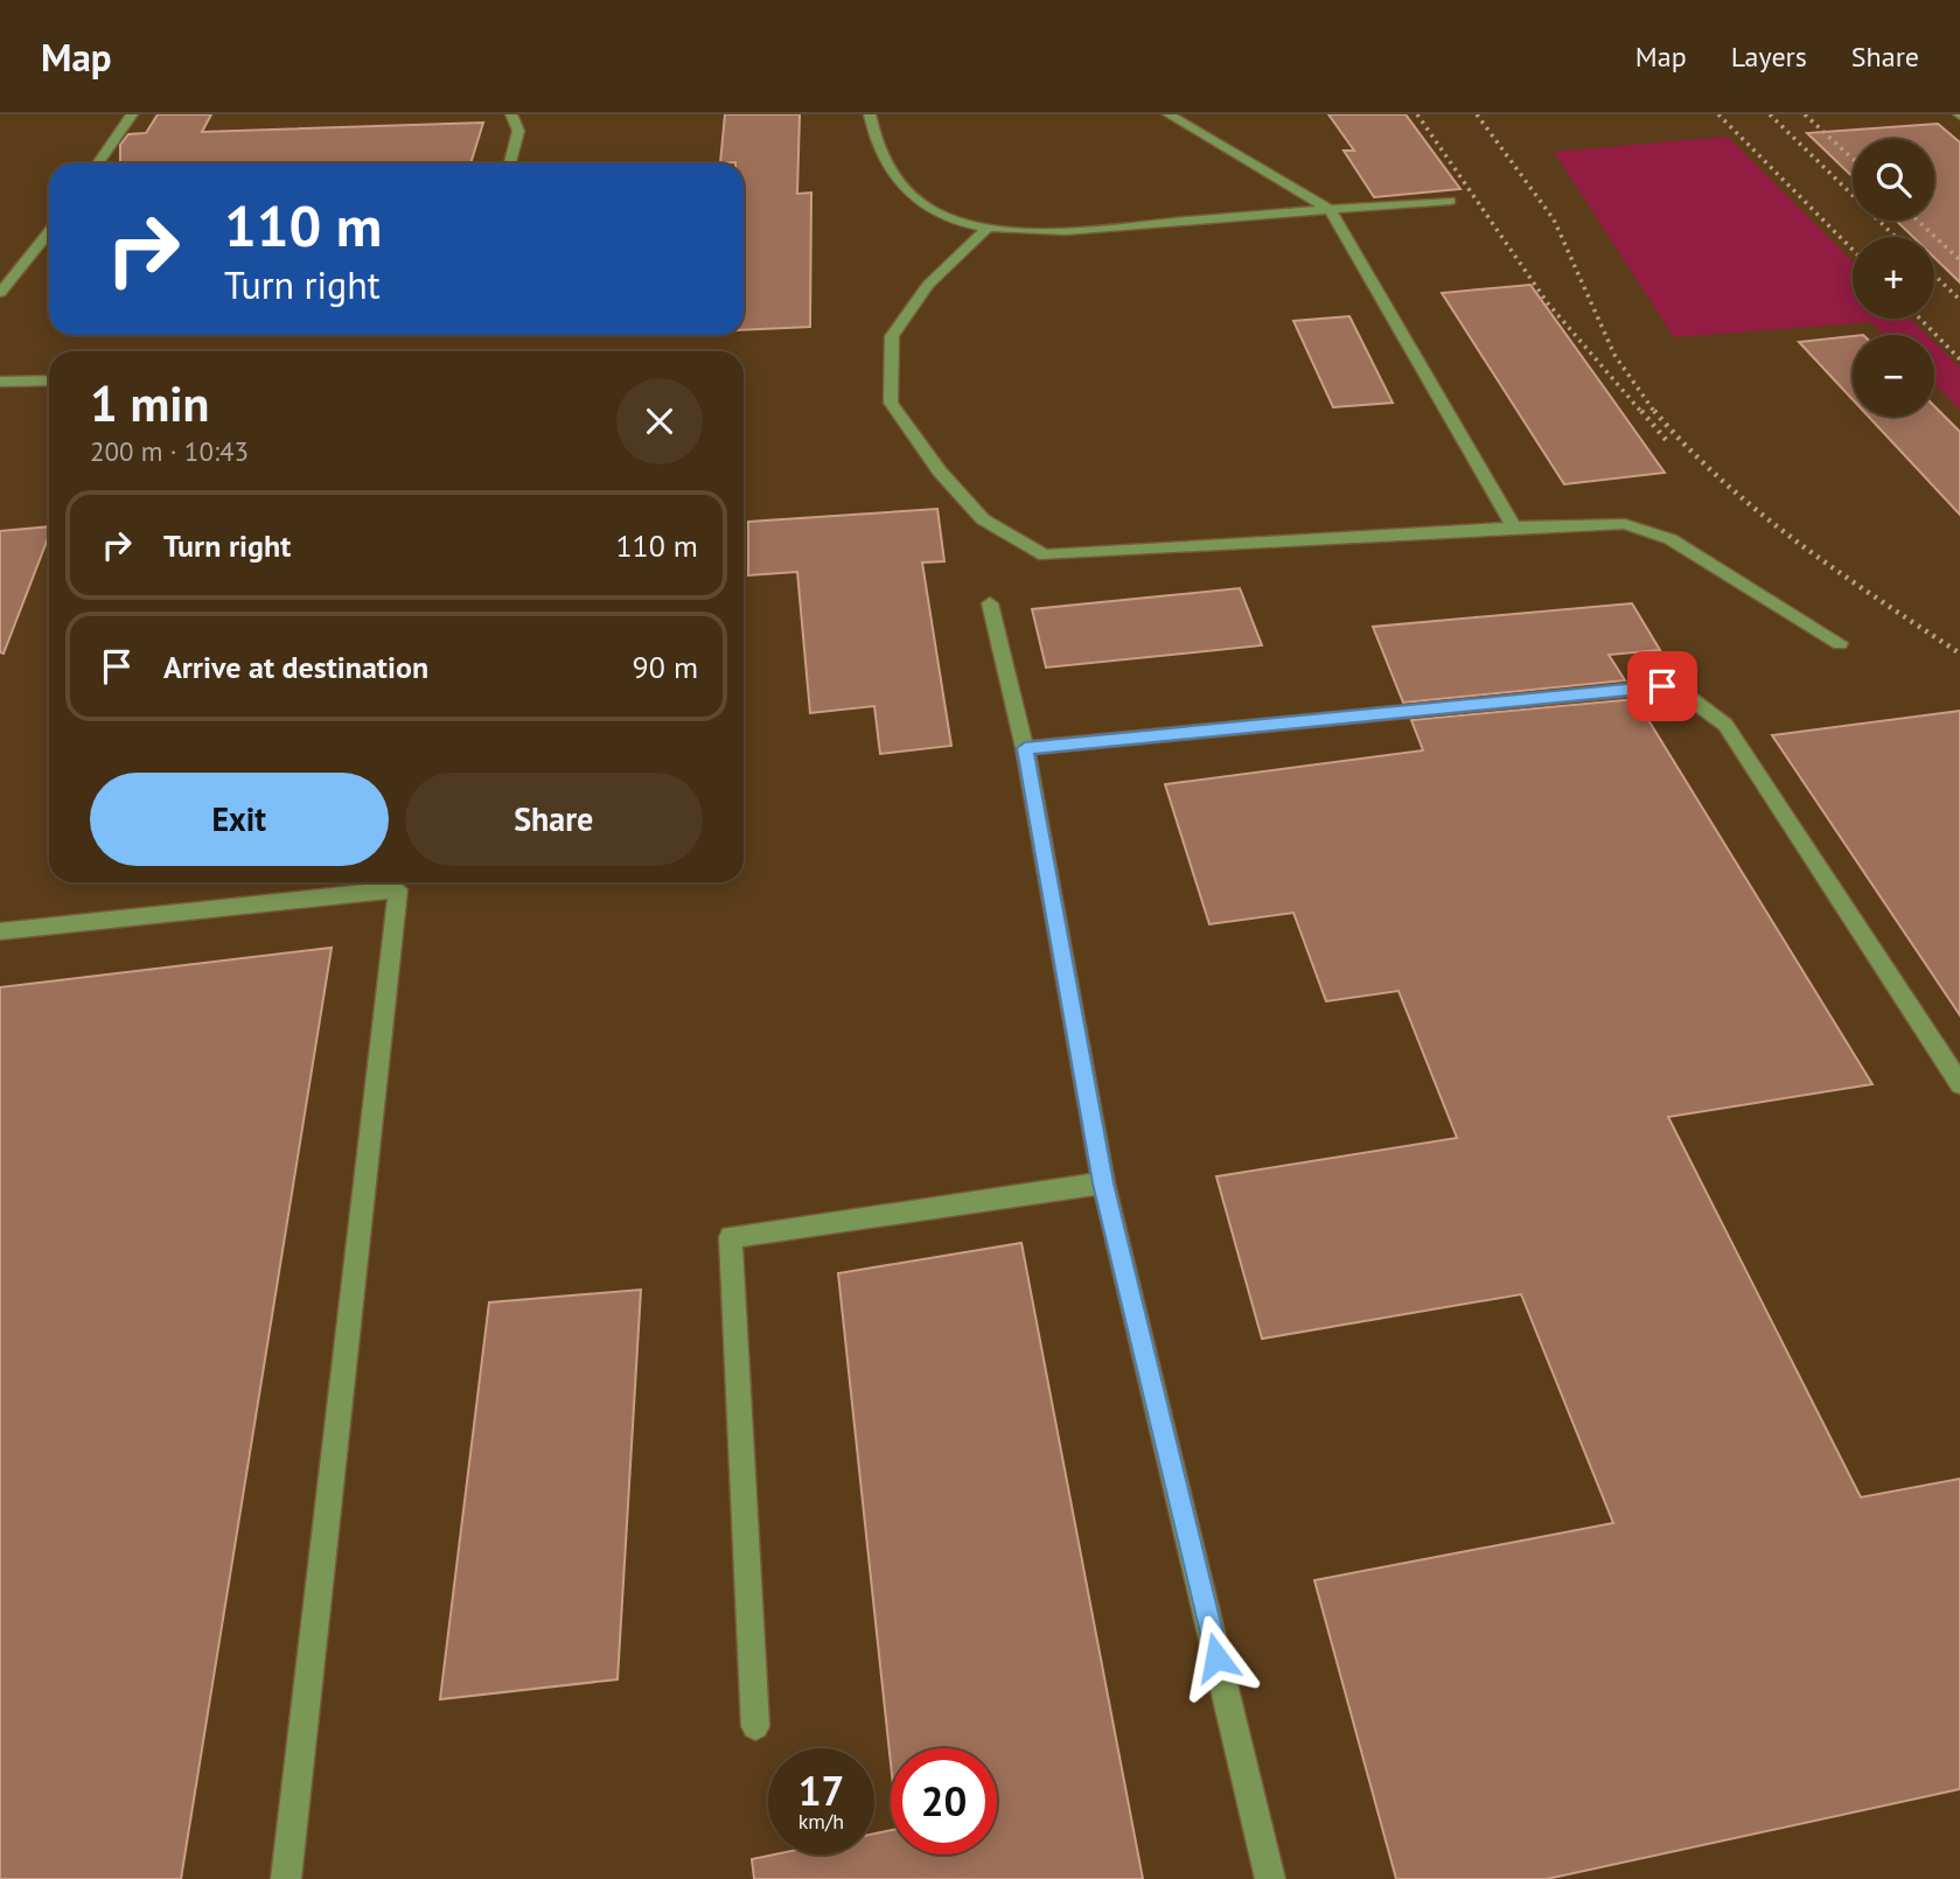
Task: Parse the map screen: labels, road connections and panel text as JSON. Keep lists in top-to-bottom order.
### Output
{
  "page": {
    "header": "Map",
    "nav": ["Map", "Layers", "Share"],
    "map_buttons": ["+", "−"],
    "turn": ["110 m", "Turn right"],
    "heading": ["1 min", "200 m · 10:43"],
    "list": [
      {
        "name": "Turn right",
        "value": "110 m"
      },
      {
        "name": "Arrive at destination",
        "value": "90 m"
      }
    ],
    "buttons": ["Exit", "Share"],
    "speed": "17 km/h",
    "limit": "20"
  }
}
